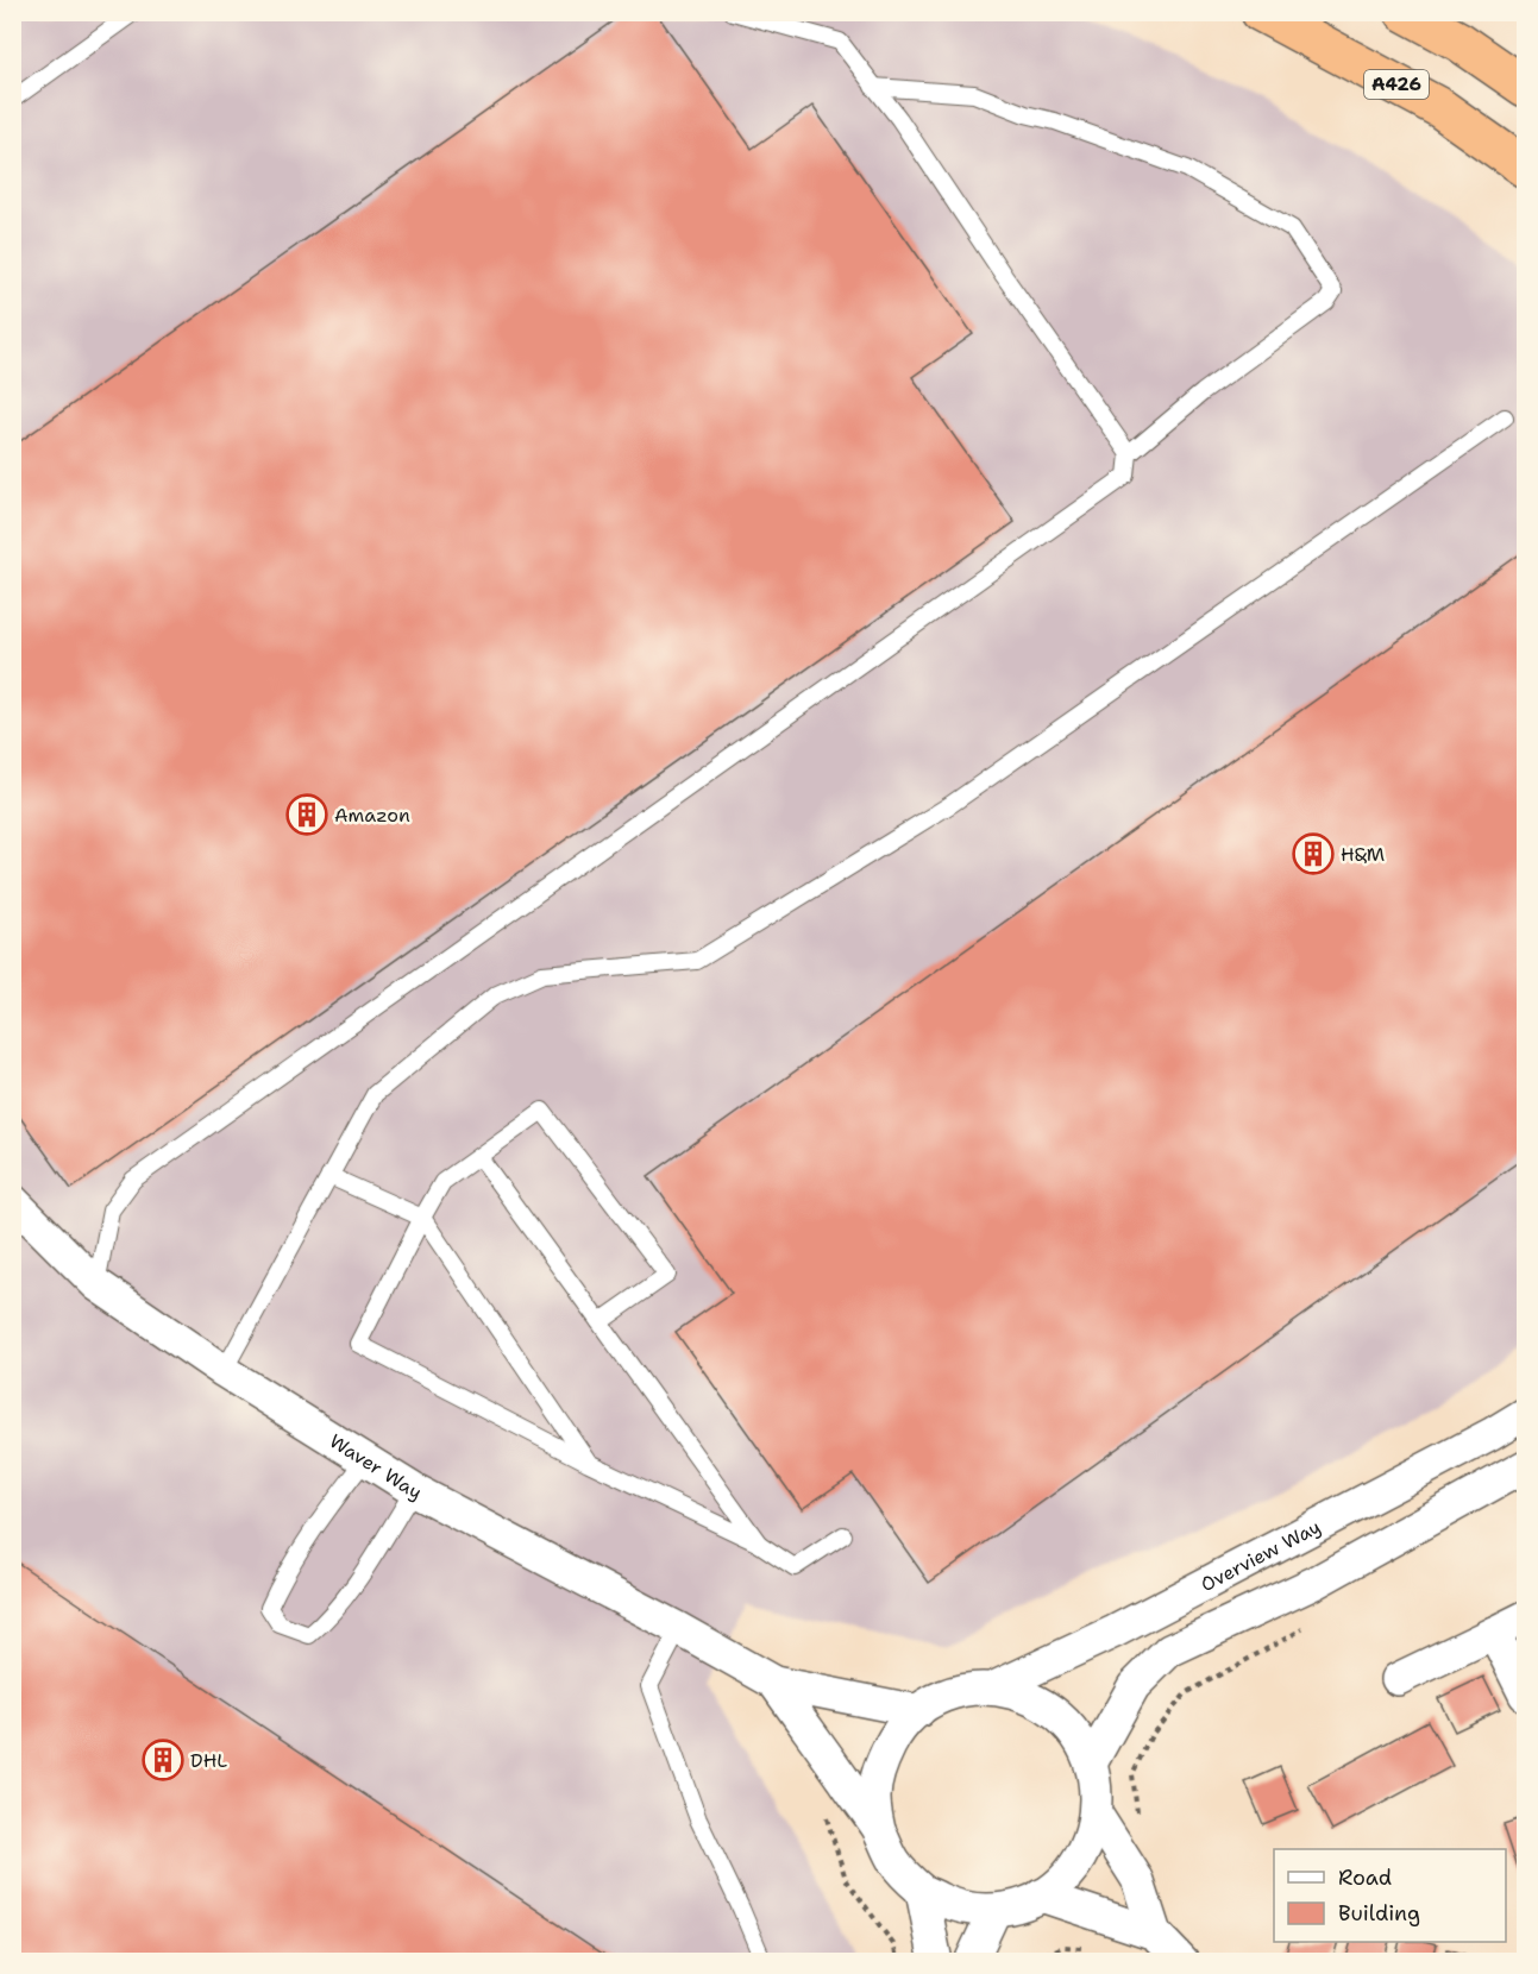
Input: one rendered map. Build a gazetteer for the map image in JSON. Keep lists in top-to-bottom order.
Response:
{
  "streets": {
    "highway": ["A426"],
    "street": ["Waver Way", "Overview Way"]
  },
  "crossings": [
    ["Waver Way", "Overview Way"]
  ],
  "places": {
    "building": ["Amazon", "H&M", "DHL"]
  },
  "legend": ["Road", "Building"]
}
